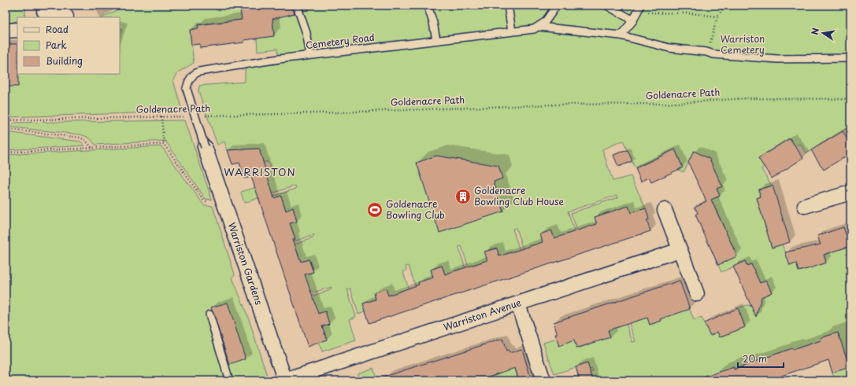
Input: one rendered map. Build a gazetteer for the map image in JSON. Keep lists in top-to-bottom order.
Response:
{
  "streets": {
    "street": ["Warriston Gardens", "Warriston Avenue"],
    "lane": ["Cemetery Road"],
    "path": ["Goldenacre Path"]
  },
  "crossings": [
    ["Cemetery Road", "Warriston Gardens"],
    ["Warriston Gardens", "Warriston Avenue"]
  ],
  "districts": ["WARRISTON"],
  "parks": ["Warriston Cemetery"],
  "places": {
    "building": ["Goldenacre Bowling Club House"],
    "sports": ["Goldenacre Bowling Club"]
  },
  "legend": ["Road", "Park", "Building"],
  "scale_bar": "20 m",
  "north": "left"
}
